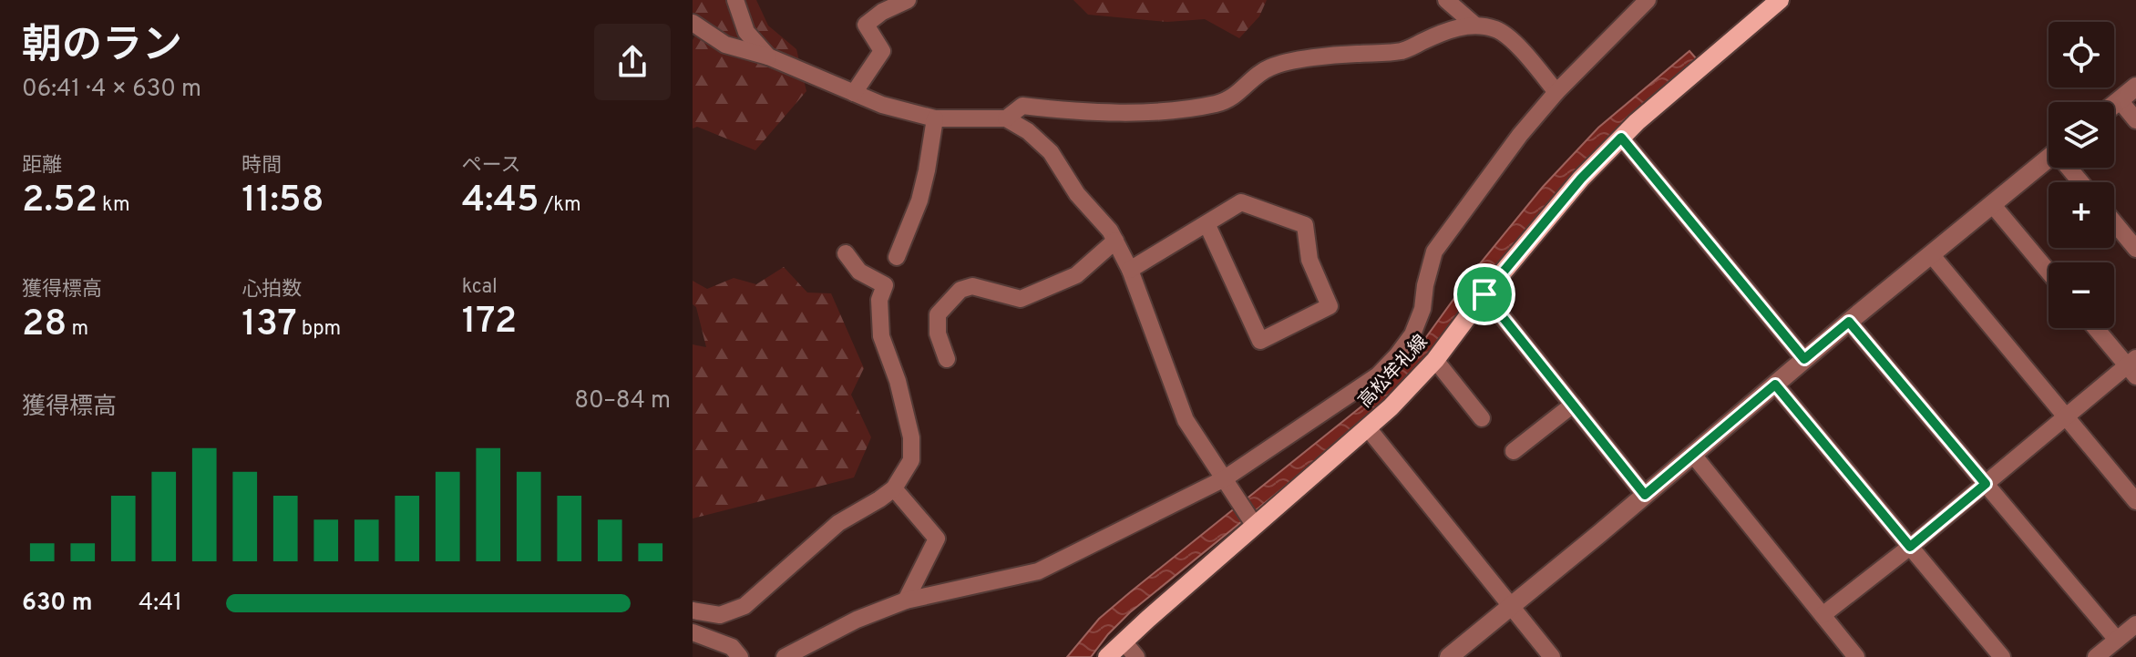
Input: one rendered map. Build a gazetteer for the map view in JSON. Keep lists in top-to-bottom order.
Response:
{
  "streets": {
    "main road": ["高松牟礼線"]
  },
  "page": {
    "heading": ["朝のラン", "06:41 · 4 × 630 m"],
    "map_buttons": ["+", "−"],
    "stats": [
      ["距離", "2.52 km"],
      ["時間", "11:58"],
      ["ペース", "4:45 /km"],
      ["獲得標高", "28 m"],
      ["心拍数", "137 bpm"],
      ["kcal", "172"]
    ],
    "chart": ["獲得標高", "80–84 m"],
    "list": [
      {
        "name": "630 m",
        "note": "4:41"
      }
    ]
  }
}
